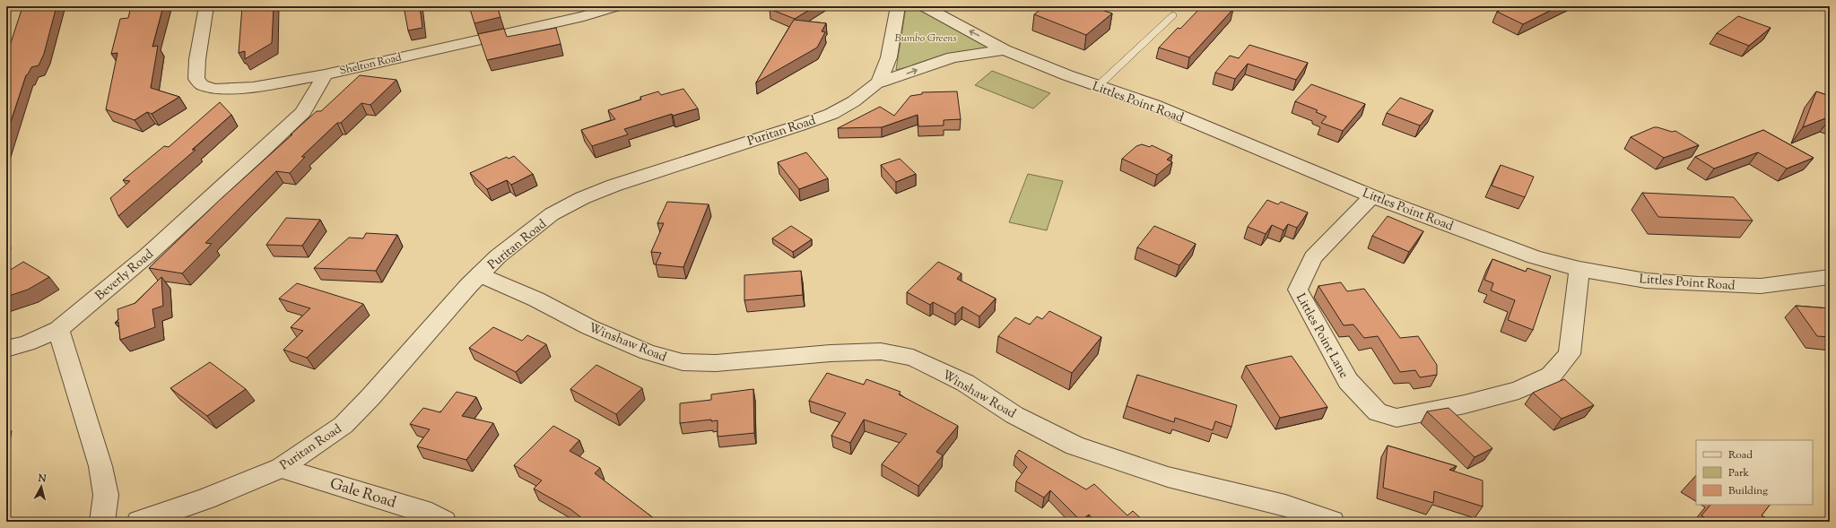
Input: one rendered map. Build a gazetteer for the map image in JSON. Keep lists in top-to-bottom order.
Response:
{
  "streets": {
    "street": [
      "Shelton Road",
      "Littles Point Road",
      "Puritan Road",
      "Beverly Road",
      "Littles Point Lane",
      "Winshaw Road",
      "Gale Road"
    ]
  },
  "crossings": [
    ["Shelton Road", "Beverly Road"],
    ["Littles Point Road", "Puritan Road"],
    ["Littles Point Road", "Littles Point Lane"],
    ["Puritan Road", "Winshaw Road"],
    ["Puritan Road", "Gale Road"]
  ],
  "parks": ["Bumbo Greens"],
  "legend": ["Road", "Park", "Building"],
  "north": "top"
}
